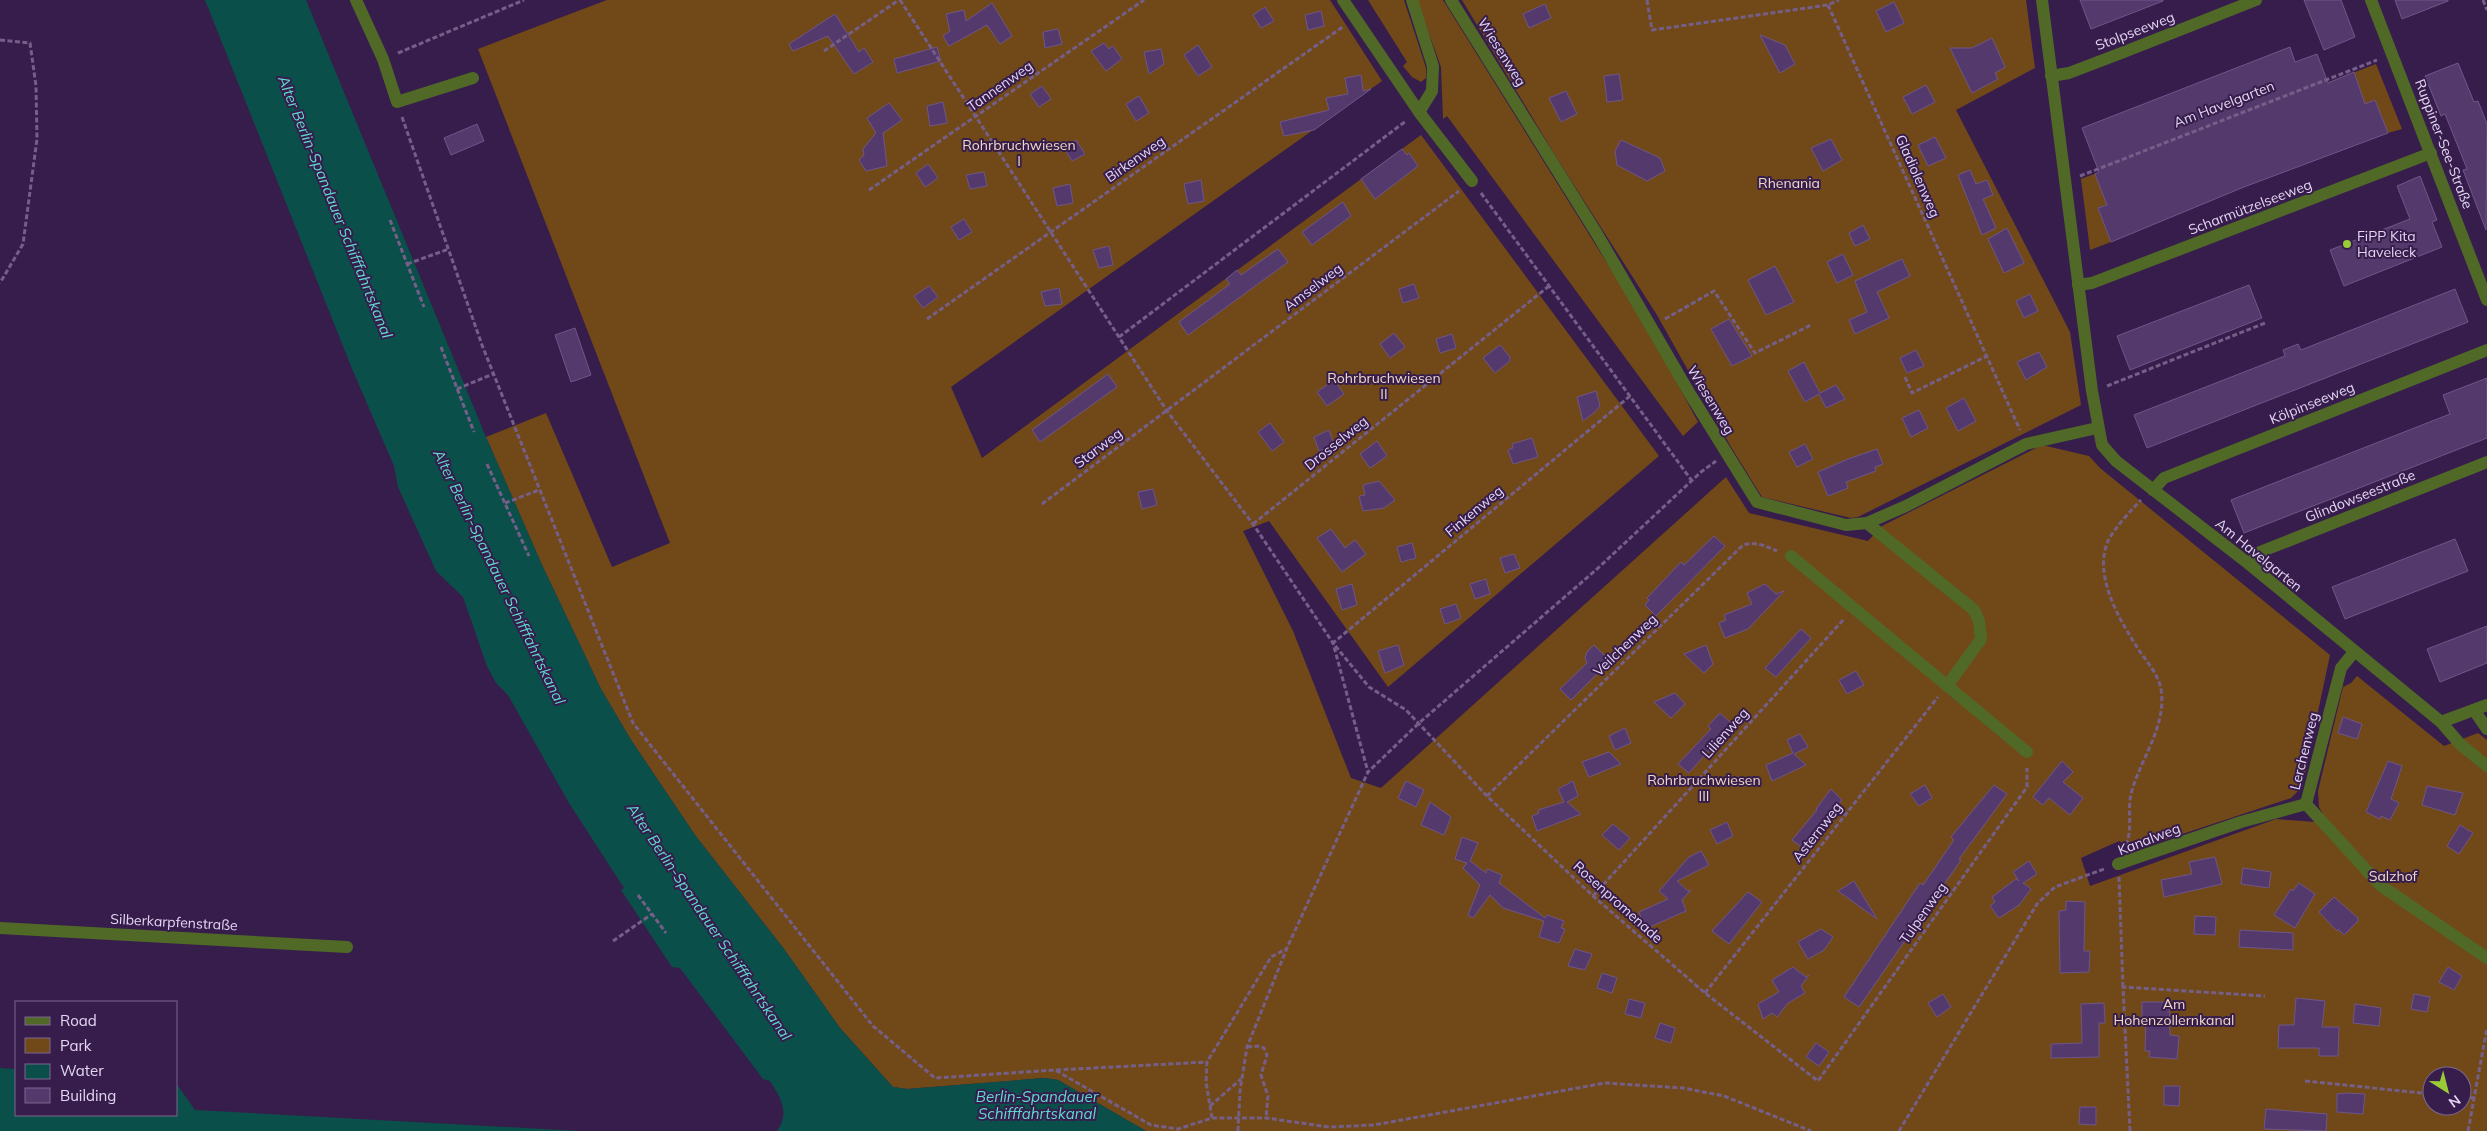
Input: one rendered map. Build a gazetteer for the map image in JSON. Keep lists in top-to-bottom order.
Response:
{
  "streets": {
    "street": [
      "Stolpseeweg",
      "Wiesenweg",
      "Am Havelgarten",
      "Ruppiner-See-Straße",
      "Scharmützelseeweg",
      "Kölpinseeweg",
      "Glindowseestraße",
      "Lerchenweg",
      "Kanalweg",
      "Silberkarpfenstraße"
    ],
    "path": [
      "Tannenweg",
      "Birkenweg",
      "Gladiolenweg",
      "Amselweg",
      "Drosselweg",
      "Starweg",
      "Finkenweg",
      "Veilchenweg",
      "Lilienweg",
      "Asternweg",
      "Rosenpromenade",
      "Tulpenweg"
    ]
  },
  "crossings": [
    ["Stolpseeweg", "Am Havelgarten"],
    ["Wiesenweg", "Am Havelgarten"],
    ["Wiesenweg", "Gladiolenweg"],
    ["Am Havelgarten", "Ruppiner-See-Straße"],
    ["Am Havelgarten", "Scharmützelseeweg"],
    ["Am Havelgarten", "Kölpinseeweg"],
    ["Am Havelgarten", "Glindowseestraße"],
    ["Am Havelgarten", "Lerchenweg"],
    ["Ruppiner-See-Straße", "Scharmützelseeweg"],
    ["Amselweg", "Starweg"],
    ["Finkenweg", "Rosenpromenade"],
    ["Veilchenweg", "Rosenpromenade"],
    ["Lilienweg", "Rosenpromenade"],
    ["Lerchenweg", "Kanalweg"],
    ["Asternweg", "Rosenpromenade"],
    ["Rosenpromenade", "Tulpenweg"]
  ],
  "water": ["Alter Berlin-Spandauer Schifffahrtskanal", "Berlin-Spandauer Schifffahrtskanal"],
  "parks": [
    "Rohrbruchwiesen I",
    "Rhenania",
    "Rohrbruchwiesen II",
    "Rohrbruchwiesen III",
    "Salzhof",
    "Am Hohenzollernkanal"
  ],
  "places": ["FiPP Kita Haveleck"],
  "legend": [
    "Road",
    "Park",
    "Water",
    "Building"
  ],
  "north": "bottom right"
}
